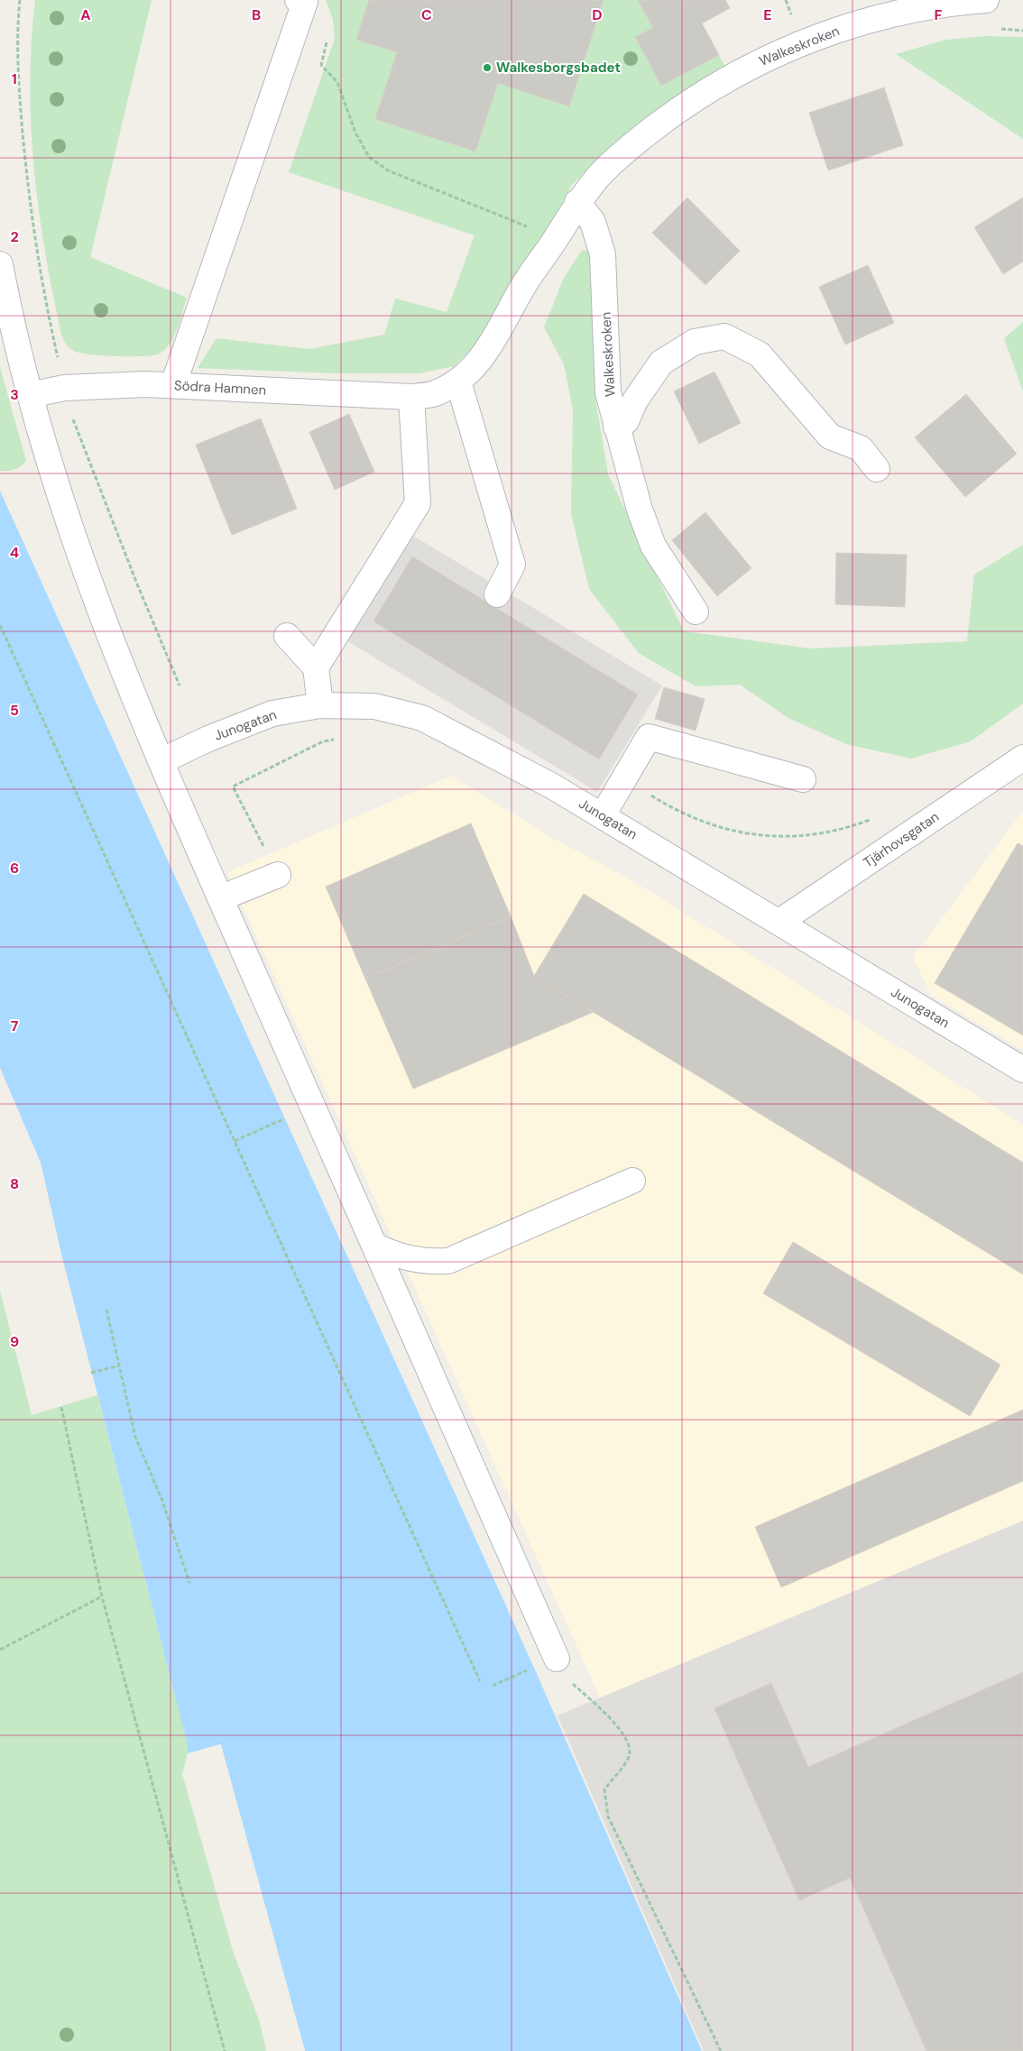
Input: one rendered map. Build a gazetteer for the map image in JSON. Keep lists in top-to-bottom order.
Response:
{
  "streets": {
    "street": [
      "Walkeskroken",
      "Södra Hamnen",
      "Junogatan",
      "Tjärhovsgatan"
    ]
  },
  "crossings": [
    ["Walkeskroken", "Södra Hamnen"],
    ["Junogatan", "Tjärhovsgatan"]
  ],
  "places": ["Walkesborgsbadet"],
  "grid": {
    "columns": [
      "A",
      "B",
      "C",
      "D",
      "E",
      "F"
    ],
    "rows": [
      "1",
      "2",
      "3",
      "4",
      "5",
      "6",
      "7",
      "8",
      "9"
    ]
  }
}
